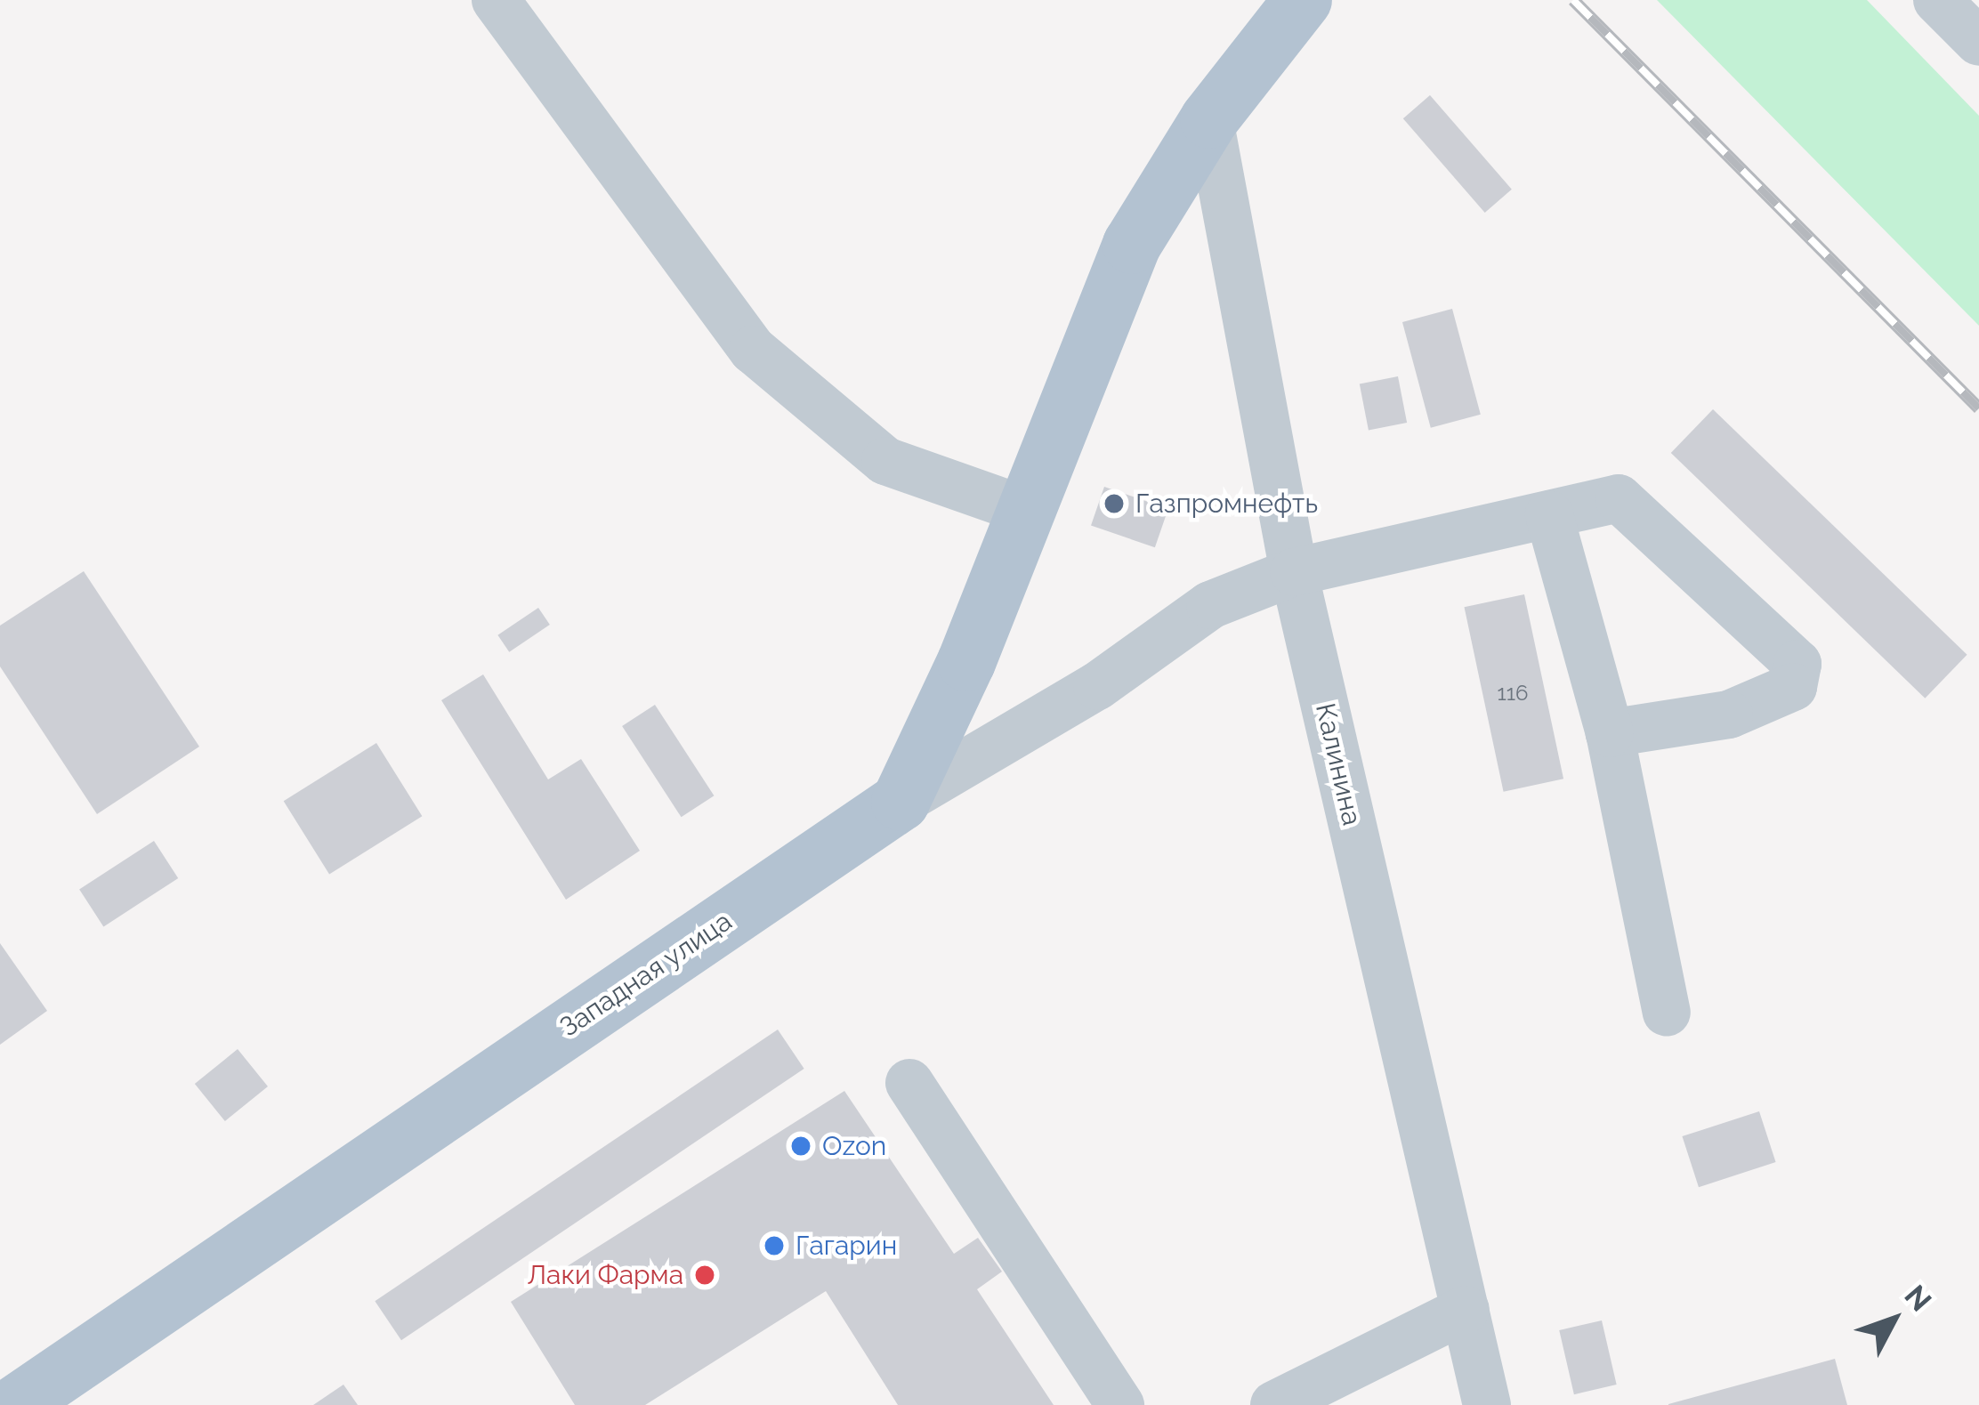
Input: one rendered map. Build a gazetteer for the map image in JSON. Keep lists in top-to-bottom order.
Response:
{
  "streets": {
    "main road": ["Западная улица"],
    "street": ["Калинина"]
  },
  "crossings": [
    ["Калинина", "Западная улица"]
  ],
  "places": [
    "Газпромнефть",
    "Ozon",
    "Гагарин",
    "Лаки Фарма"
  ],
  "house_numbers": ["116"],
  "north": "top right"
}
